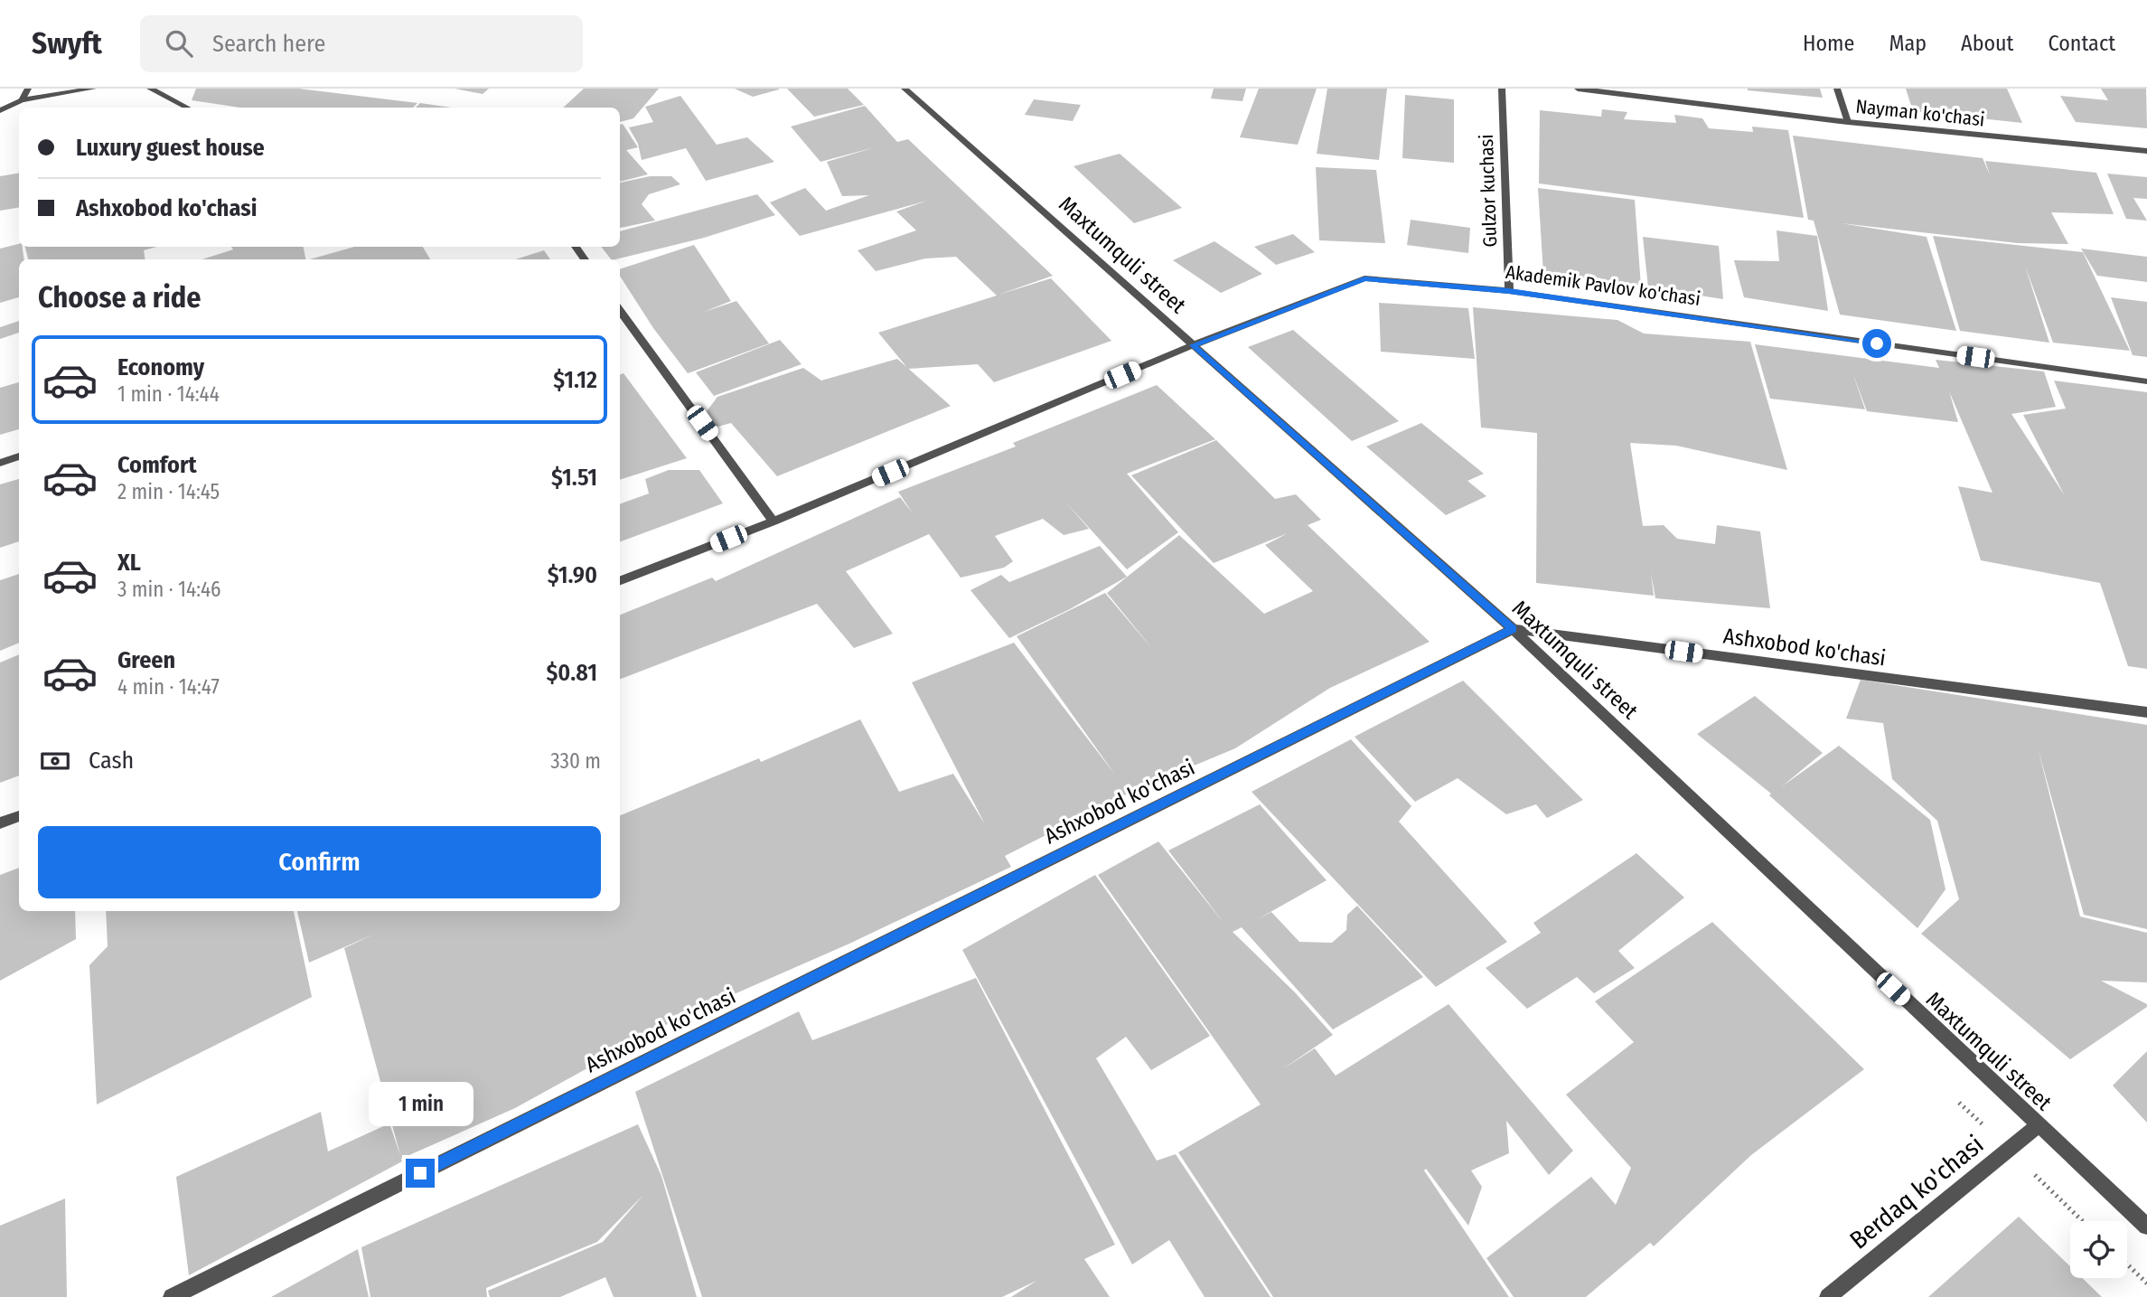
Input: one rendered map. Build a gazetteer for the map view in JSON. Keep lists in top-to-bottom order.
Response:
{
  "streets": {
    "street": [
      "Nayman ko'chasi",
      "Gulzor kuchasi",
      "Maxtumquli street",
      "Akademik Pavlov ko'chasi",
      "Ashxobod ko'chasi",
      "Berdaq ko'chasi"
    ]
  },
  "crossings": [
    ["Gulzor kuchasi", "Akademik Pavlov ko'chasi"],
    ["Maxtumquli street", "Akademik Pavlov ko'chasi"],
    ["Maxtumquli street", "Ashxobod ko'chasi"],
    ["Maxtumquli street", "Berdaq ko'chasi"]
  ],
  "page": {
    "header": "Swyft",
    "search": "Search here",
    "nav": [
      "Home",
      "Map",
      "About",
      "Contact"
    ],
    "banner": ["Luxury guest house", "Ashxobod ko'chasi"],
    "heading": "Choose a ride",
    "list": [
      {
        "name": "Economy",
        "note": "1 min · 14:44",
        "value": "$1.12"
      },
      {
        "name": "Comfort",
        "note": "2 min · 14:45",
        "value": "$1.51"
      },
      {
        "name": "XL",
        "note": "3 min · 14:46",
        "value": "$1.90"
      },
      {
        "name": "Green",
        "note": "4 min · 14:47",
        "value": "$0.81"
      }
    ],
    "pay": ["Cash", "330 m"],
    "buttons": "Confirm",
    "bubble": "1 min"
  }
}
